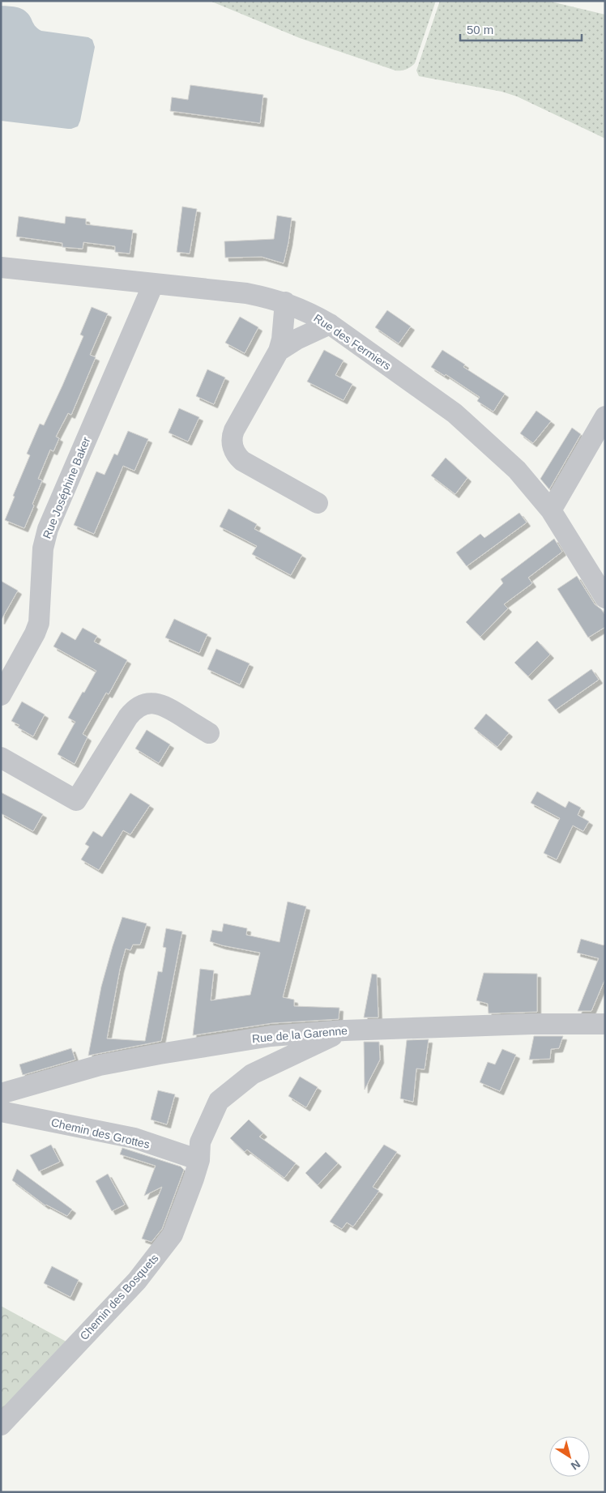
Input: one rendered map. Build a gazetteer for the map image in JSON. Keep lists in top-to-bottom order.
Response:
{
  "streets": {
    "street": [
      "Rue des Fermiers",
      "Rue Joséphine Baker",
      "Rue de la Garenne",
      "Chemin des Grottes",
      "Chemin des Bosquets"
    ]
  },
  "crossings": [
    ["Rue des Fermiers", "Rue Joséphine Baker"],
    ["Rue de la Garenne", "Chemin des Bosquets"],
    ["Chemin des Grottes", "Chemin des Bosquets"]
  ],
  "scale_bar": "50 m",
  "north": "bottom right"
}
